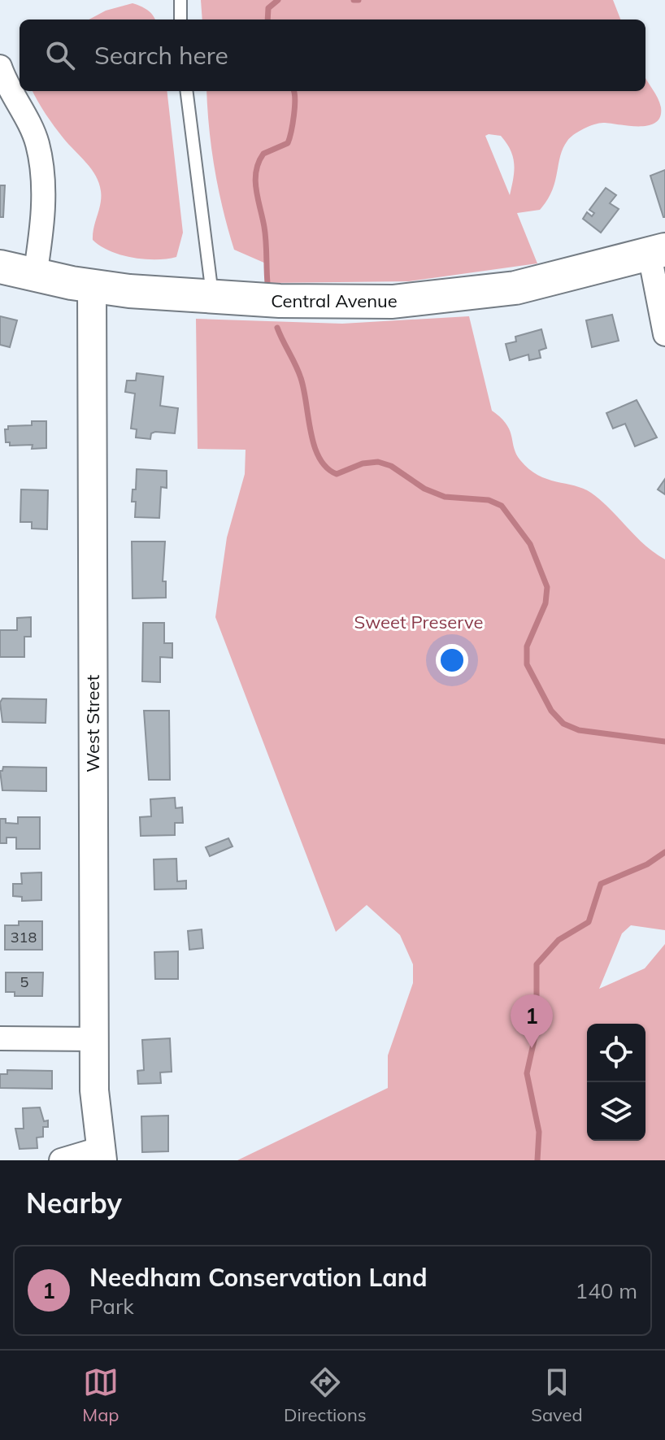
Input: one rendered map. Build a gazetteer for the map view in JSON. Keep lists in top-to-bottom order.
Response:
{
  "streets": {
    "main road": ["Central Avenue"],
    "street": ["West Street"]
  },
  "crossings": [
    ["Central Avenue", "West Street"]
  ],
  "parks": ["Sweet Preserve"],
  "house_numbers": ["318", "5"],
  "page": {
    "search": "Search here",
    "pins": "1",
    "heading": "Nearby",
    "list": [
      {
        "mark": "1",
        "name": "Needham Conservation Land",
        "note": "Park",
        "value": "140 m"
      }
    ],
    "nav": ["Map", "Directions", "Saved"]
  }
}
